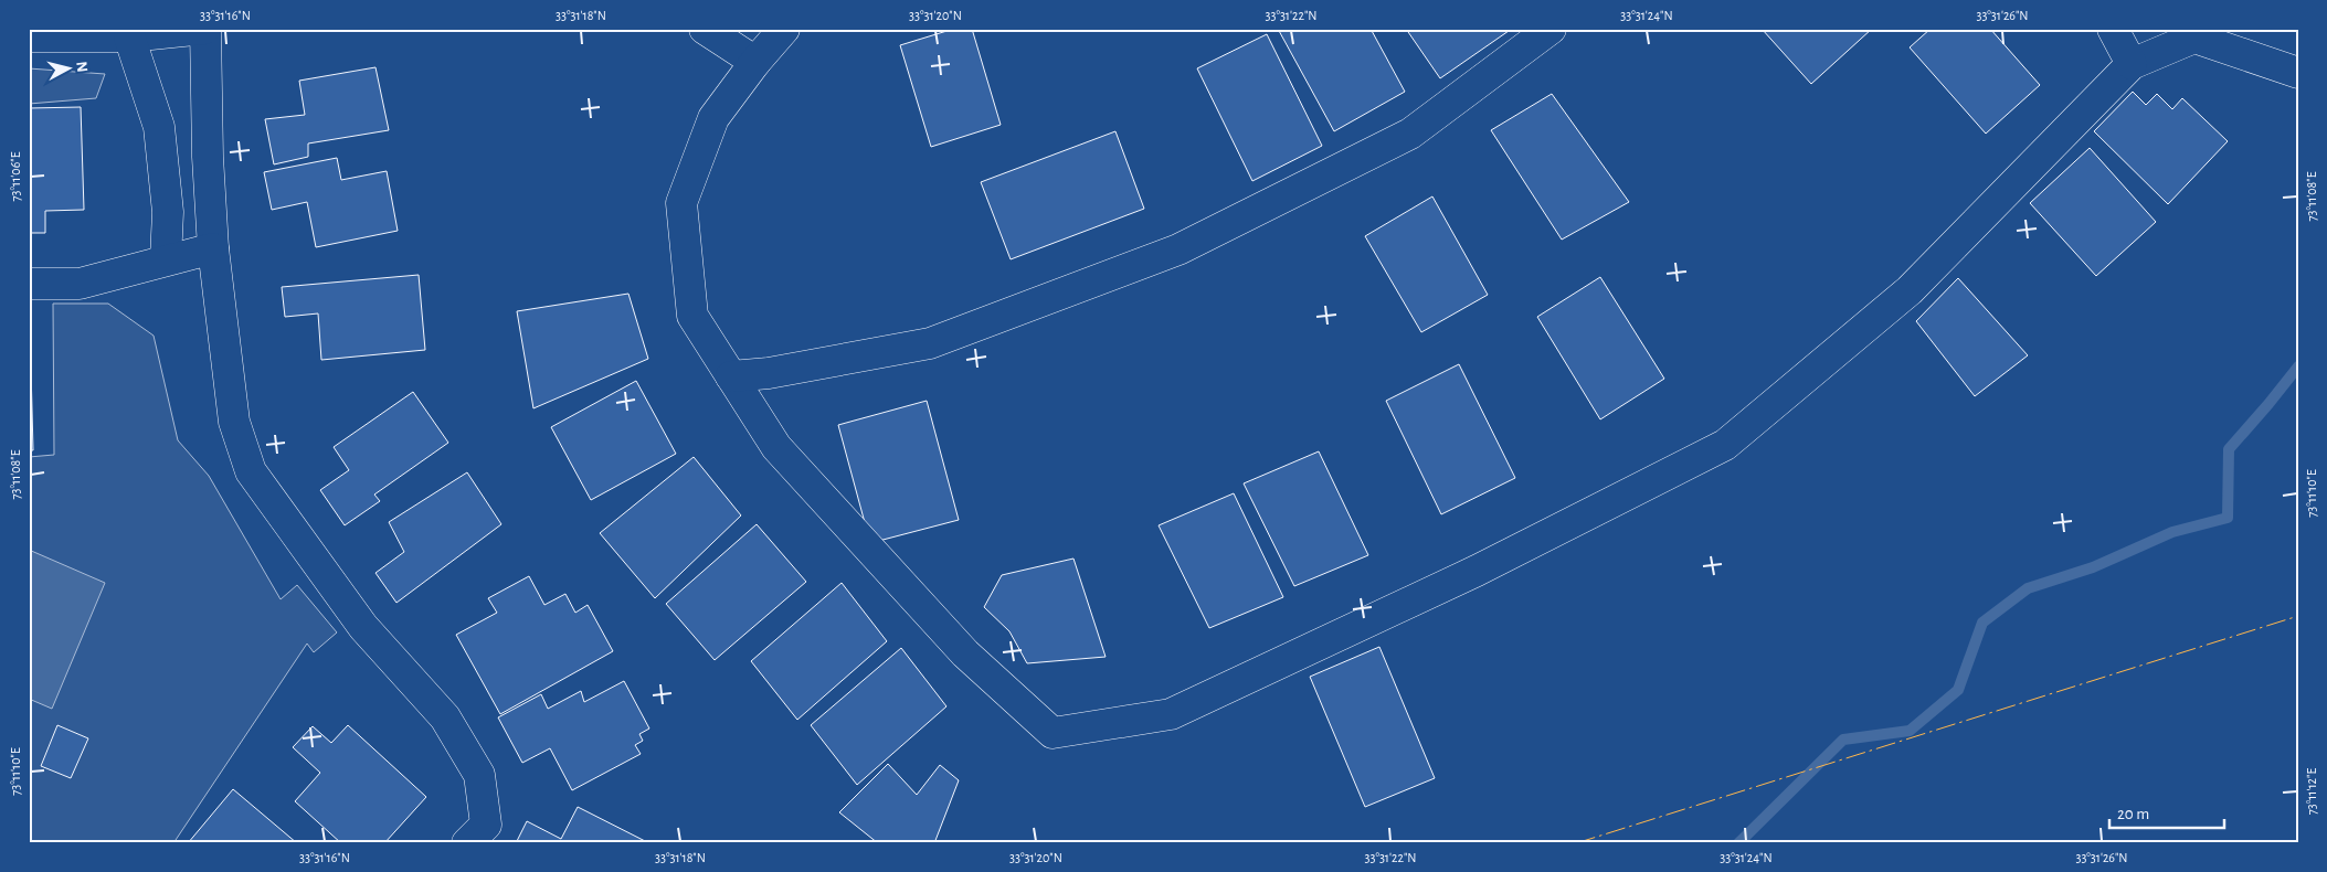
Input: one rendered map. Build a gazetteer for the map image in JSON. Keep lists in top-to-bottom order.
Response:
{
  "scale_bar": "20 m",
  "north": "right",
  "coordinates": [
    "33°31'16\"N",
    "33°31'18\"N",
    "33°31'20\"N",
    "33°31'22\"N",
    "33°31'24\"N",
    "33°31'26\"N",
    "73°11'06\"E",
    "73°11'08\"E",
    "73°11'10\"E",
    "73°11'12\"E"
  ]
}
